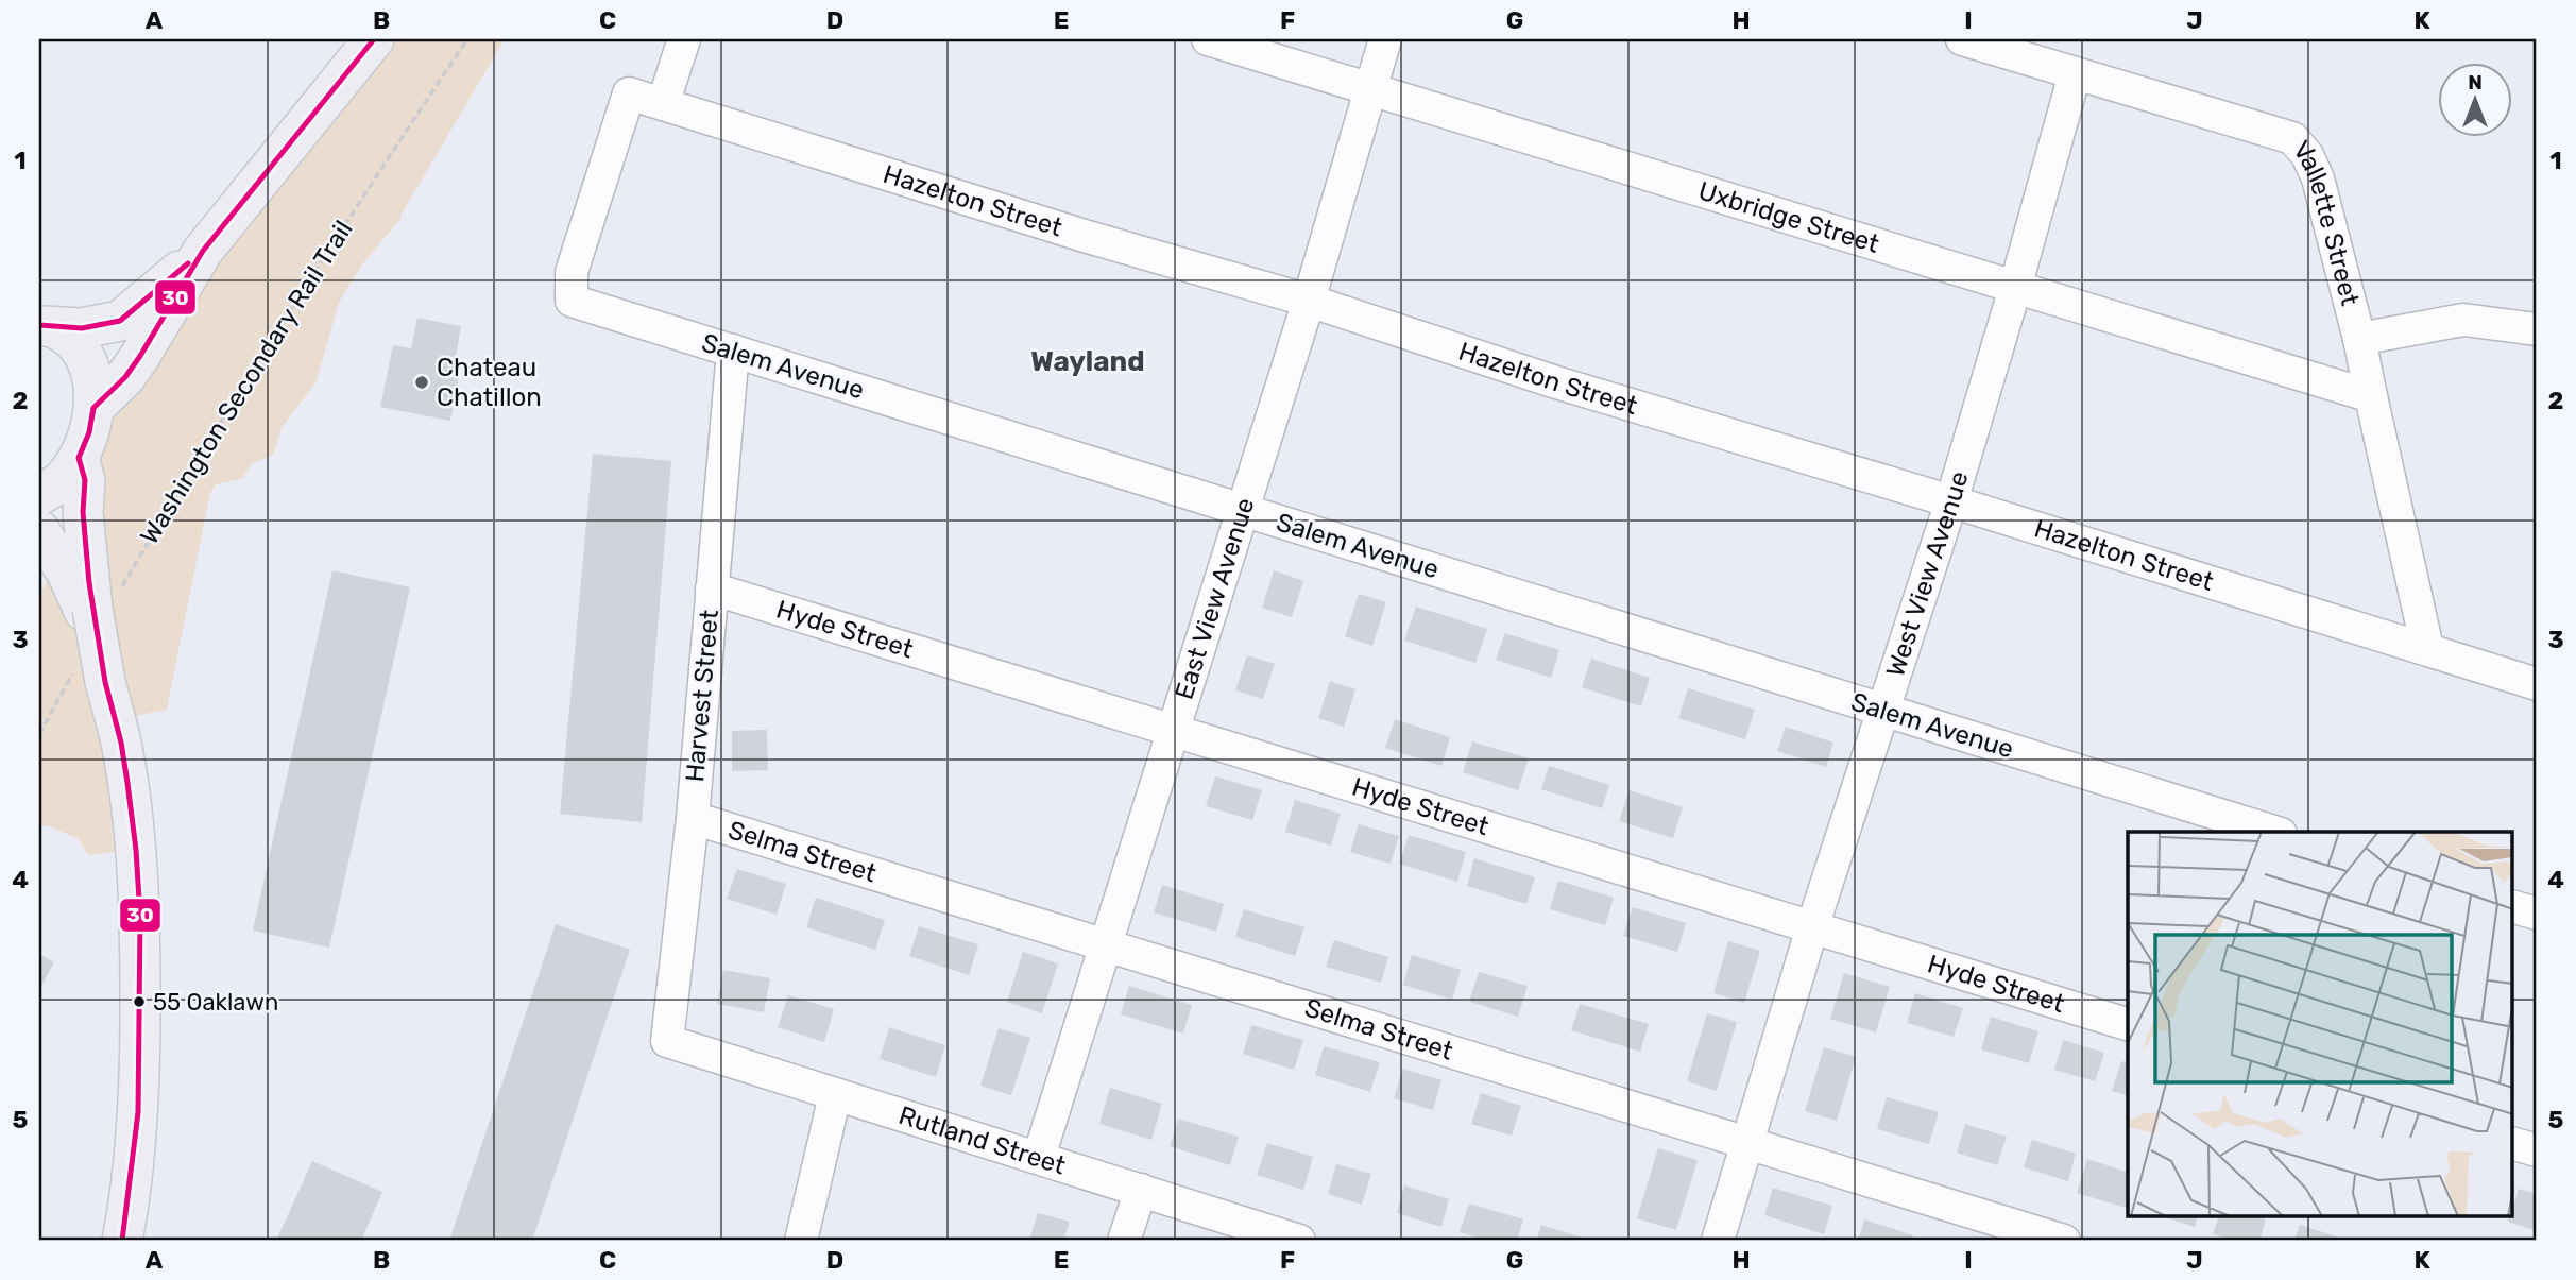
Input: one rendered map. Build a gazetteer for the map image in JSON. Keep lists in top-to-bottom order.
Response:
{
  "streets": {
    "street": [
      "Hazelton Street",
      "Uxbridge Street",
      "Vallette Street",
      "Salem Avenue",
      "West View Avenue",
      "East View Avenue",
      "Hyde Street",
      "Harvest Street",
      "Selma Street",
      "Rutland Street"
    ],
    "path": ["Washington Secondary Rail Trail"]
  },
  "crossings": [
    ["Hazelton Street", "Vallette Street"],
    ["Hazelton Street", "Salem Avenue"],
    ["Hazelton Street", "West View Avenue"],
    ["Hazelton Street", "East View Avenue"],
    ["Uxbridge Street", "Vallette Street"],
    ["Uxbridge Street", "West View Avenue"],
    ["Uxbridge Street", "East View Avenue"],
    ["Vallette Street", "West View Avenue"],
    ["Salem Avenue", "West View Avenue"],
    ["Salem Avenue", "East View Avenue"],
    ["Salem Avenue", "Harvest Street"],
    ["West View Avenue", "Hyde Street"],
    ["West View Avenue", "Selma Street"],
    ["East View Avenue", "Hyde Street"],
    ["East View Avenue", "Selma Street"],
    ["East View Avenue", "Rutland Street"],
    ["Hyde Street", "Harvest Street"],
    ["Harvest Street", "Selma Street"],
    ["Harvest Street", "Rutland Street"]
  ],
  "districts": ["Wayland"],
  "places": ["Chateau Chatillon", "55 Oaklawn"],
  "lines": ["transit line 30"],
  "north": "top",
  "grid": {
    "columns": [
      "A",
      "B",
      "C",
      "D",
      "E",
      "F",
      "G",
      "H",
      "I",
      "J",
      "K"
    ],
    "rows": [
      "1",
      "2",
      "3",
      "4",
      "5"
    ]
  }
}
